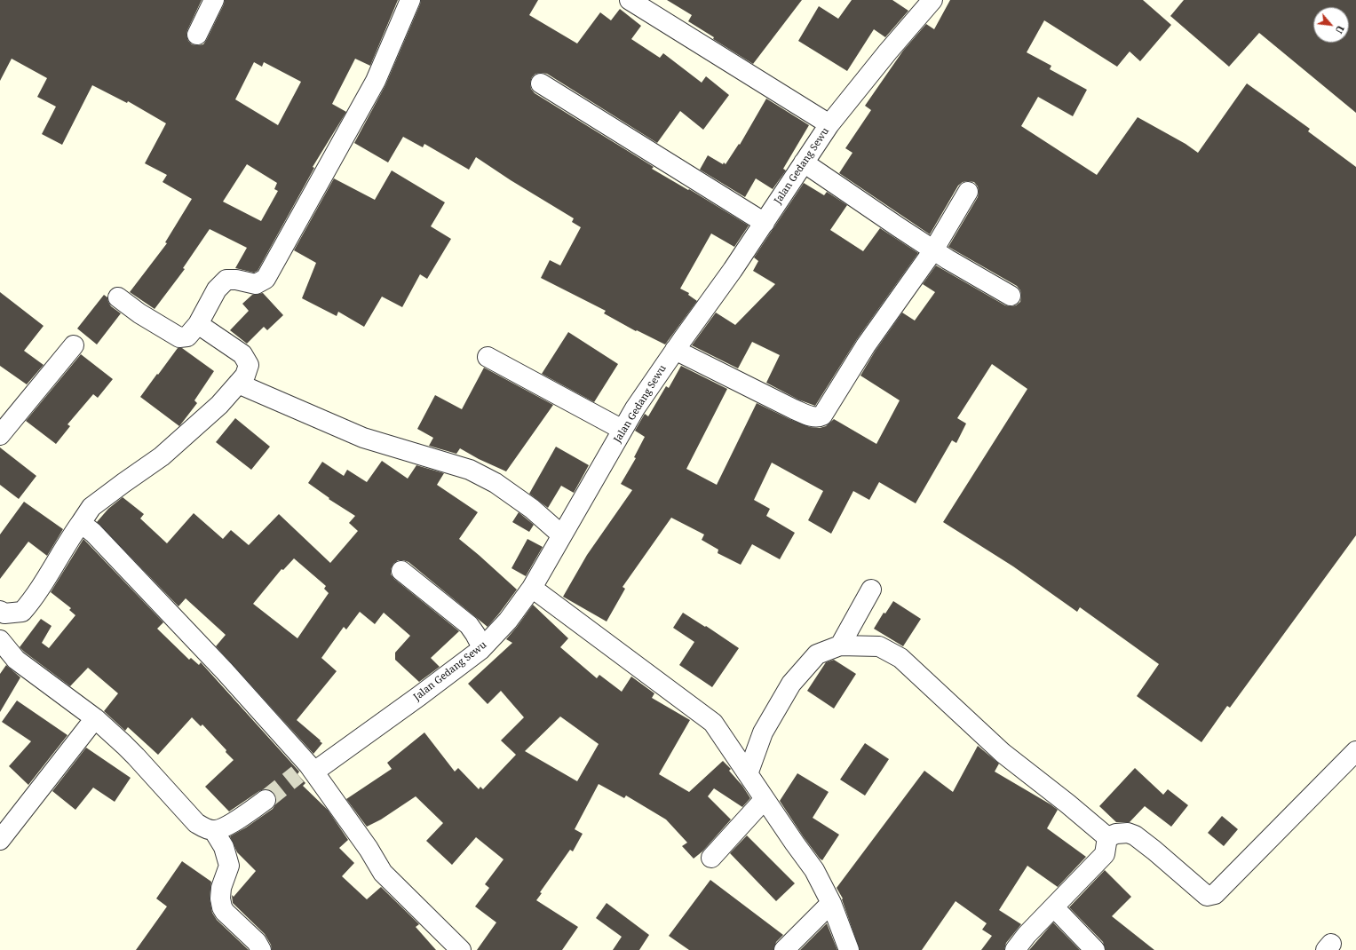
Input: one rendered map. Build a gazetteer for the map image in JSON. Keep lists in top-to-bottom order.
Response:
{
  "streets": {
    "street": ["Jalan Gedang Sewu"]
  },
  "north": "bottom right"
}
